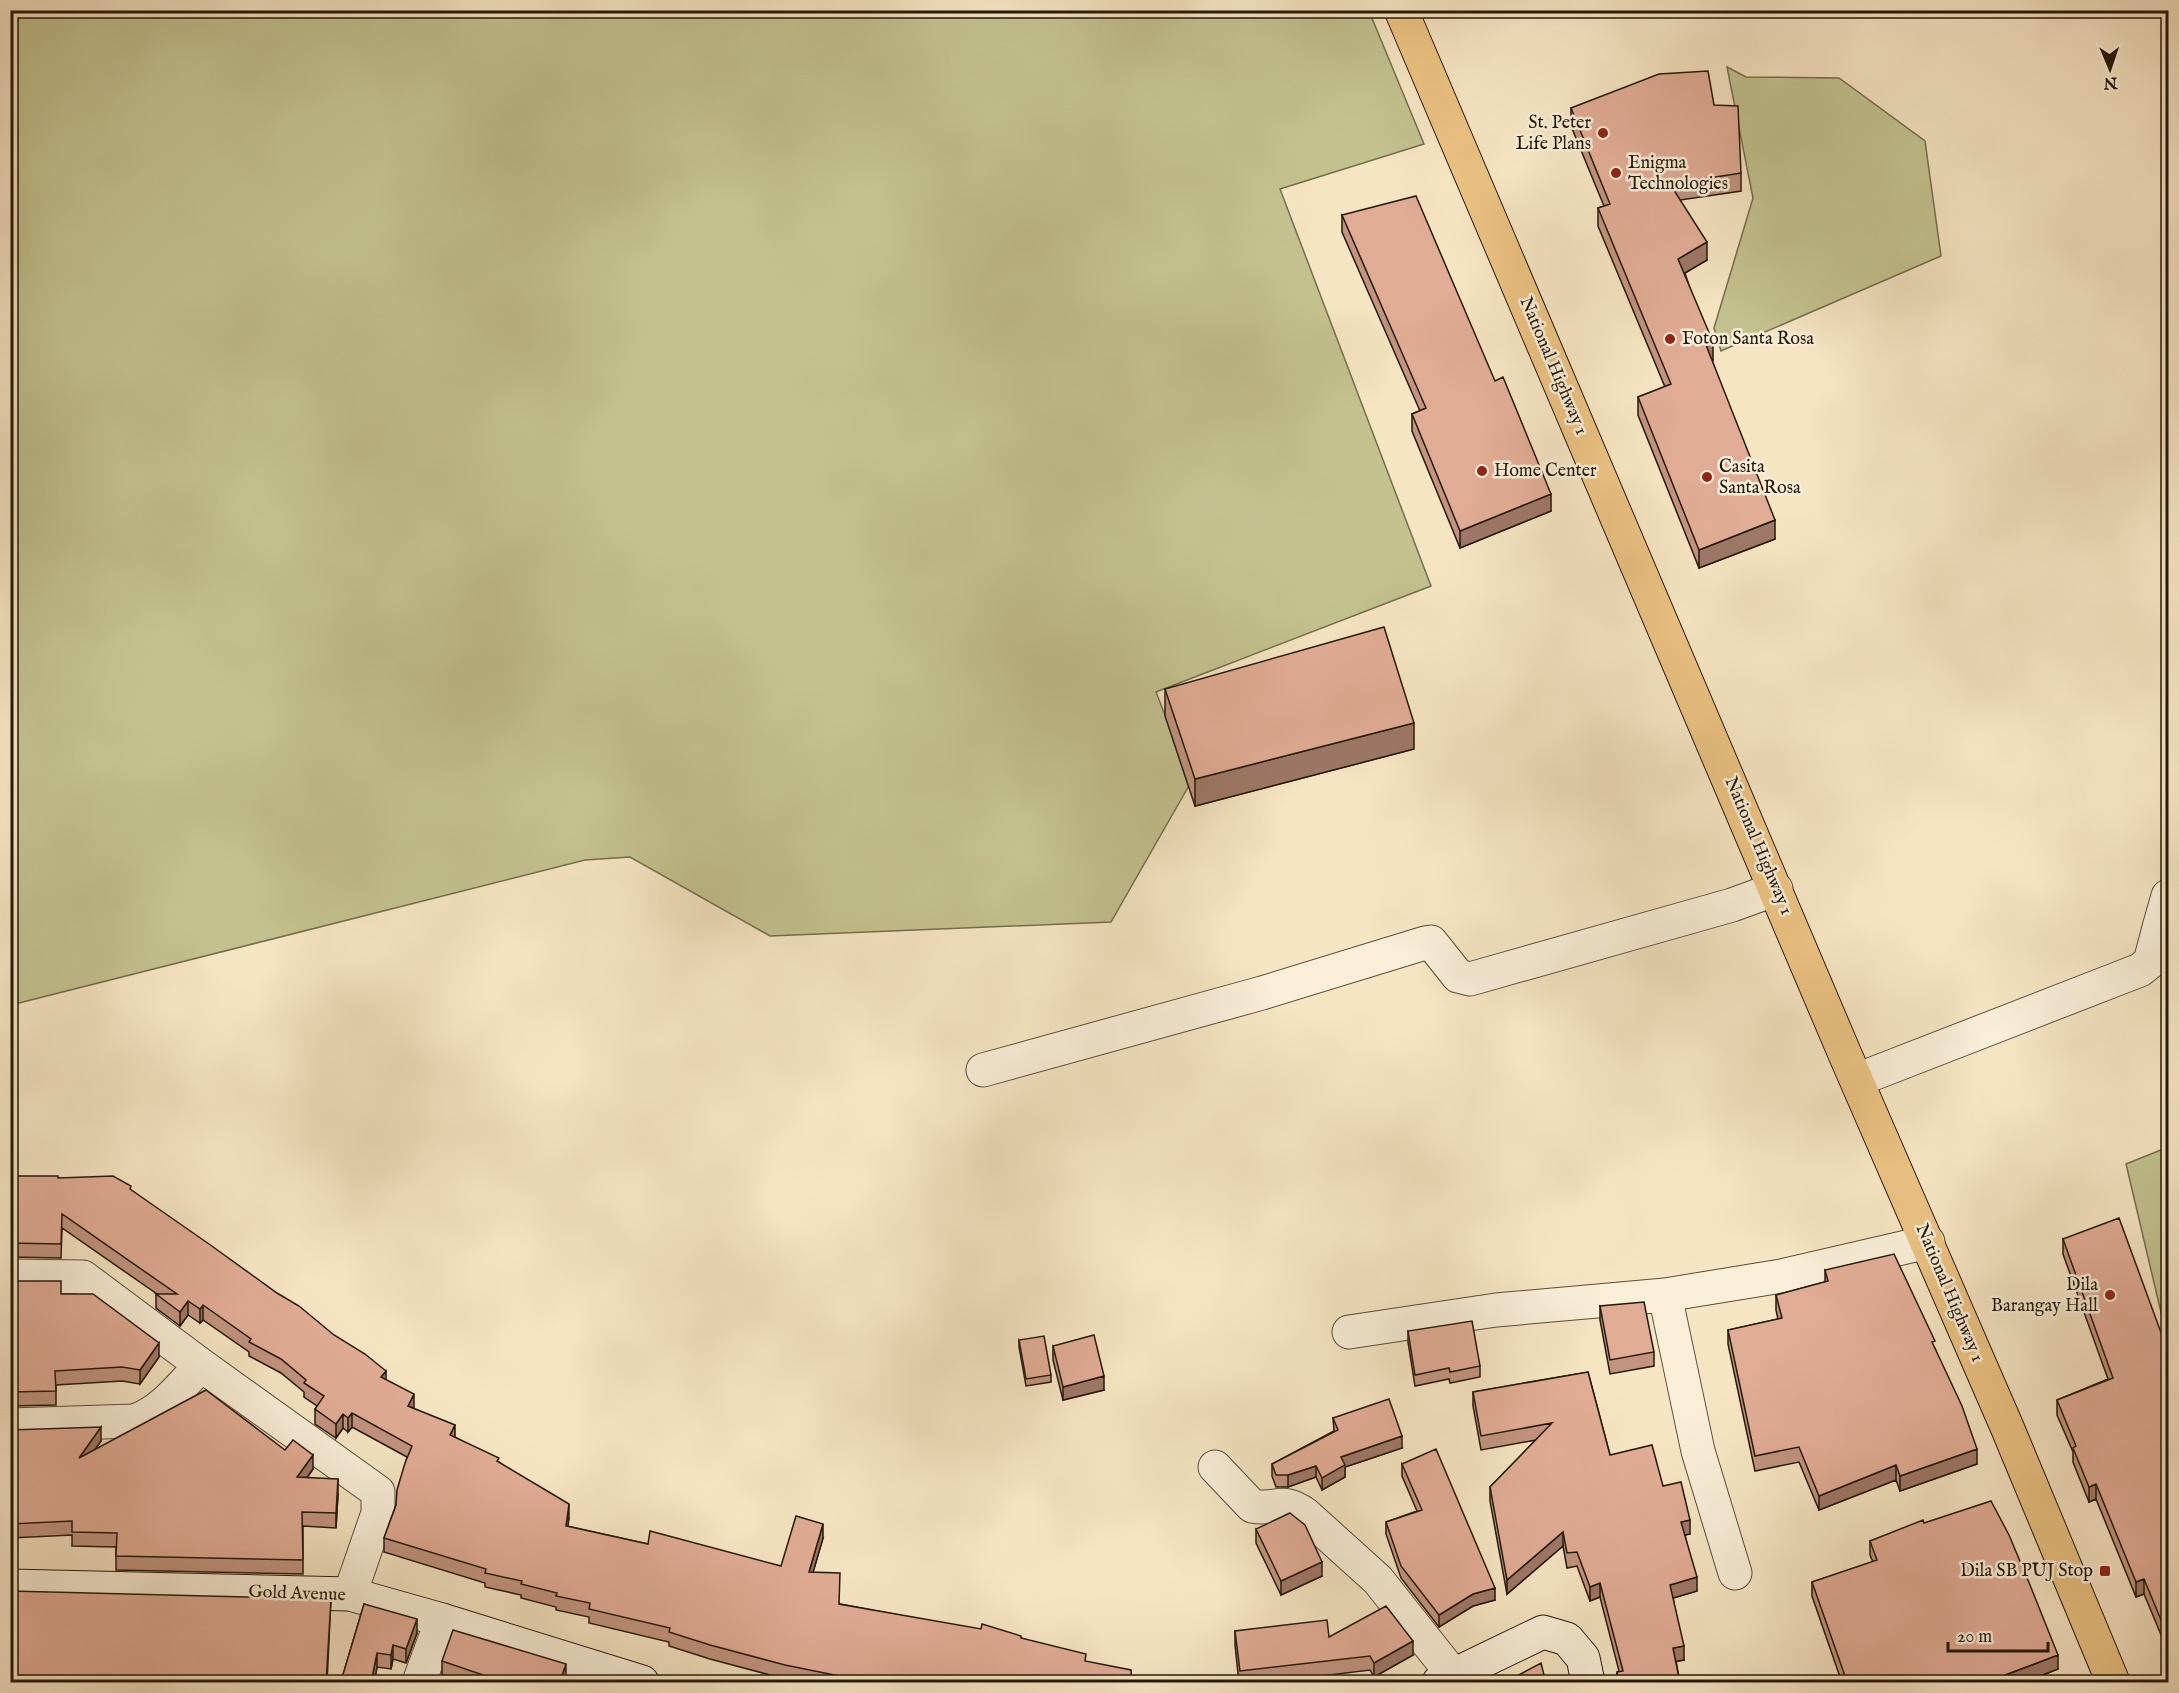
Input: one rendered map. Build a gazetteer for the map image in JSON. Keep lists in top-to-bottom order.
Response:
{
  "streets": {
    "highway": ["National Highway 1"],
    "street": ["Gold Avenue"]
  },
  "places": {
    "other": [
      "St. Peter Life Plans",
      "Enigma Technologies",
      "Foton Santa Rosa",
      "Home Center",
      "Casita Santa Rosa",
      "Dila Barangay Hall"
    ],
    "transit": ["Dila SB PUJ Stop"]
  },
  "scale_bar": "20 m",
  "north": "bottom"
}
